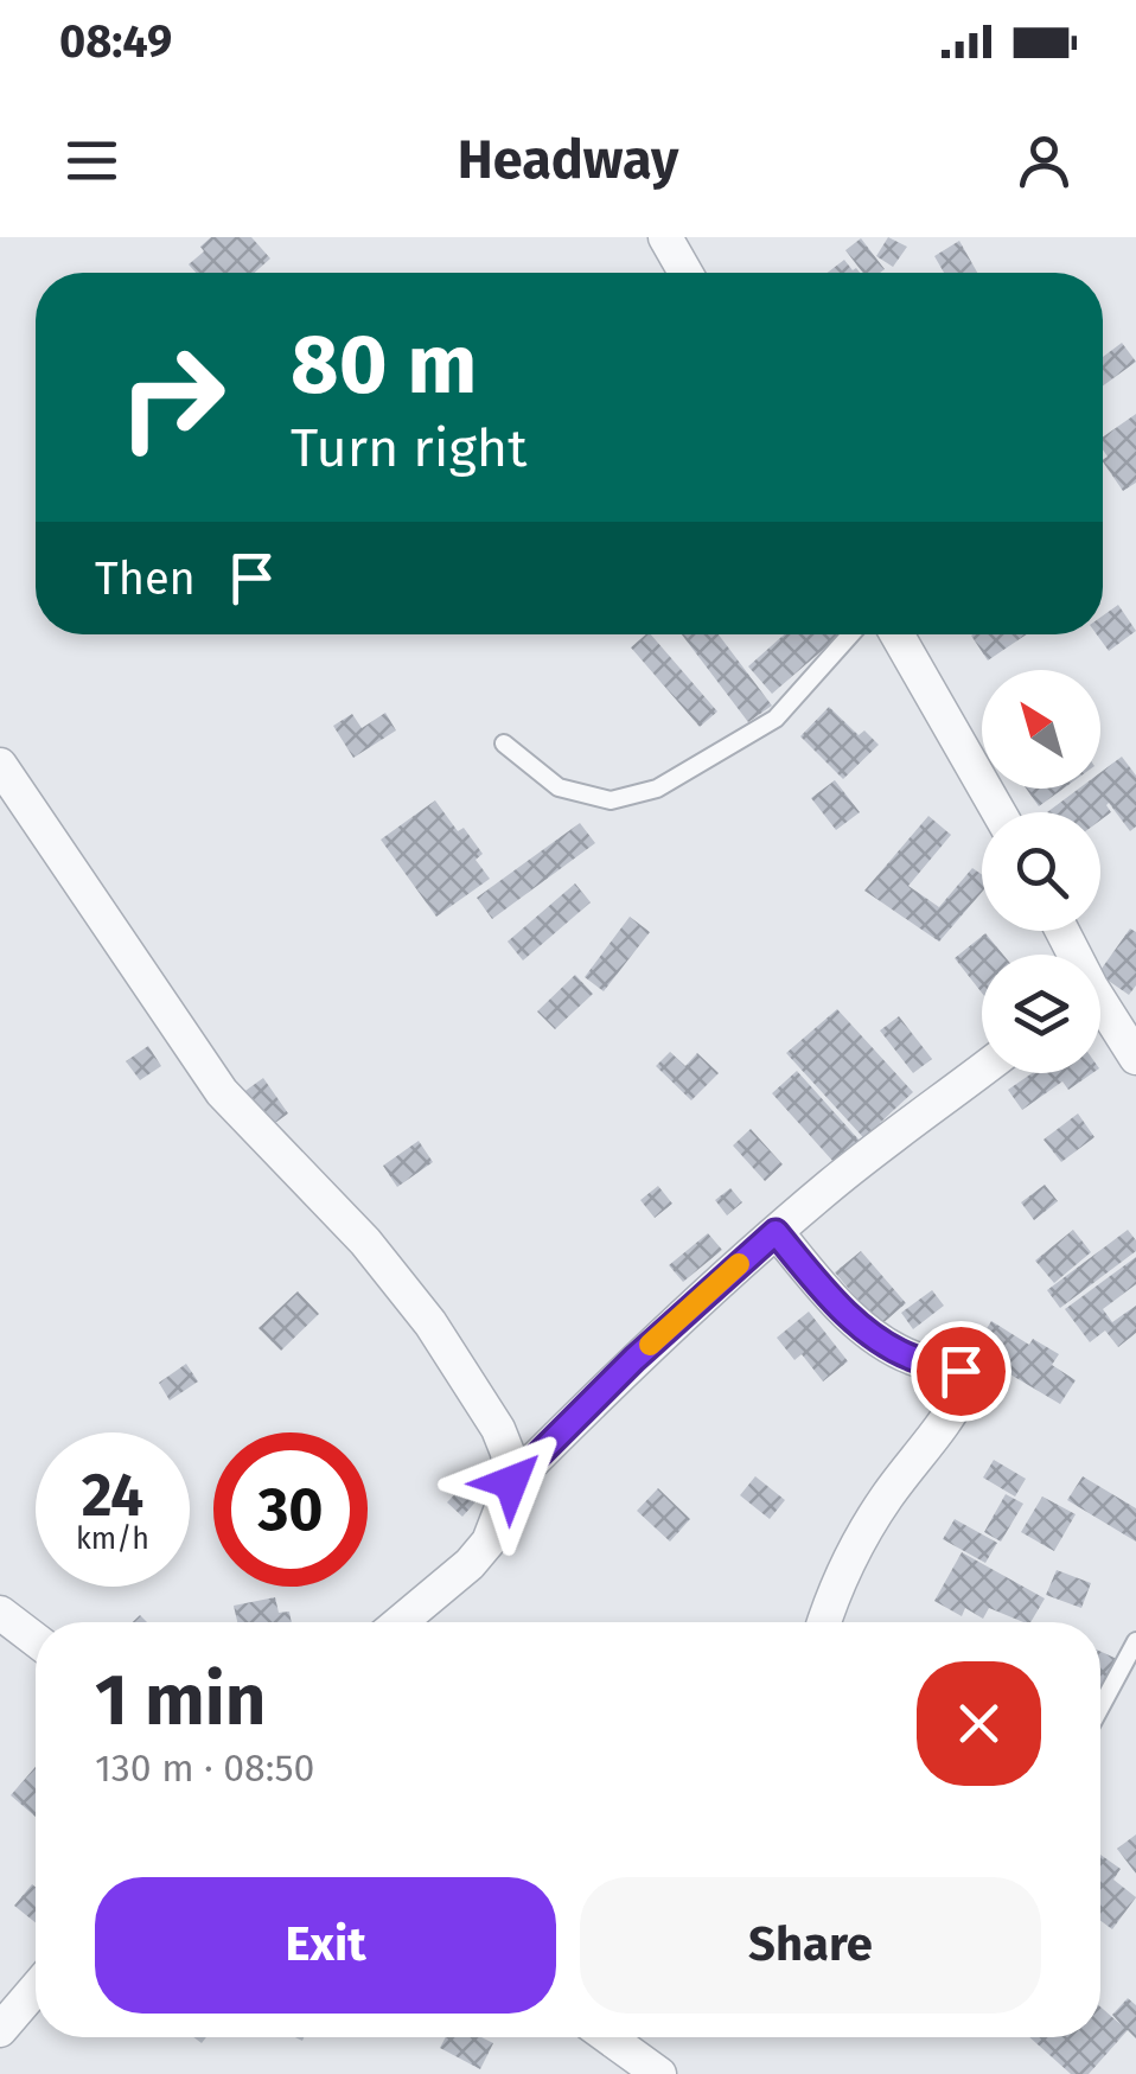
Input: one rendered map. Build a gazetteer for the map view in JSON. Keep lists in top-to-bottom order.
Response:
{
  "north": "top left",
  "page": {
    "status": "08:49",
    "header": "Headway",
    "turn": ["80 m", "Turn right"],
    "then": "Then",
    "speed": "24 km/h",
    "limit": "30",
    "heading": ["1 min", "130 m · 08:50"],
    "buttons": ["Exit", "Share"]
  }
}
